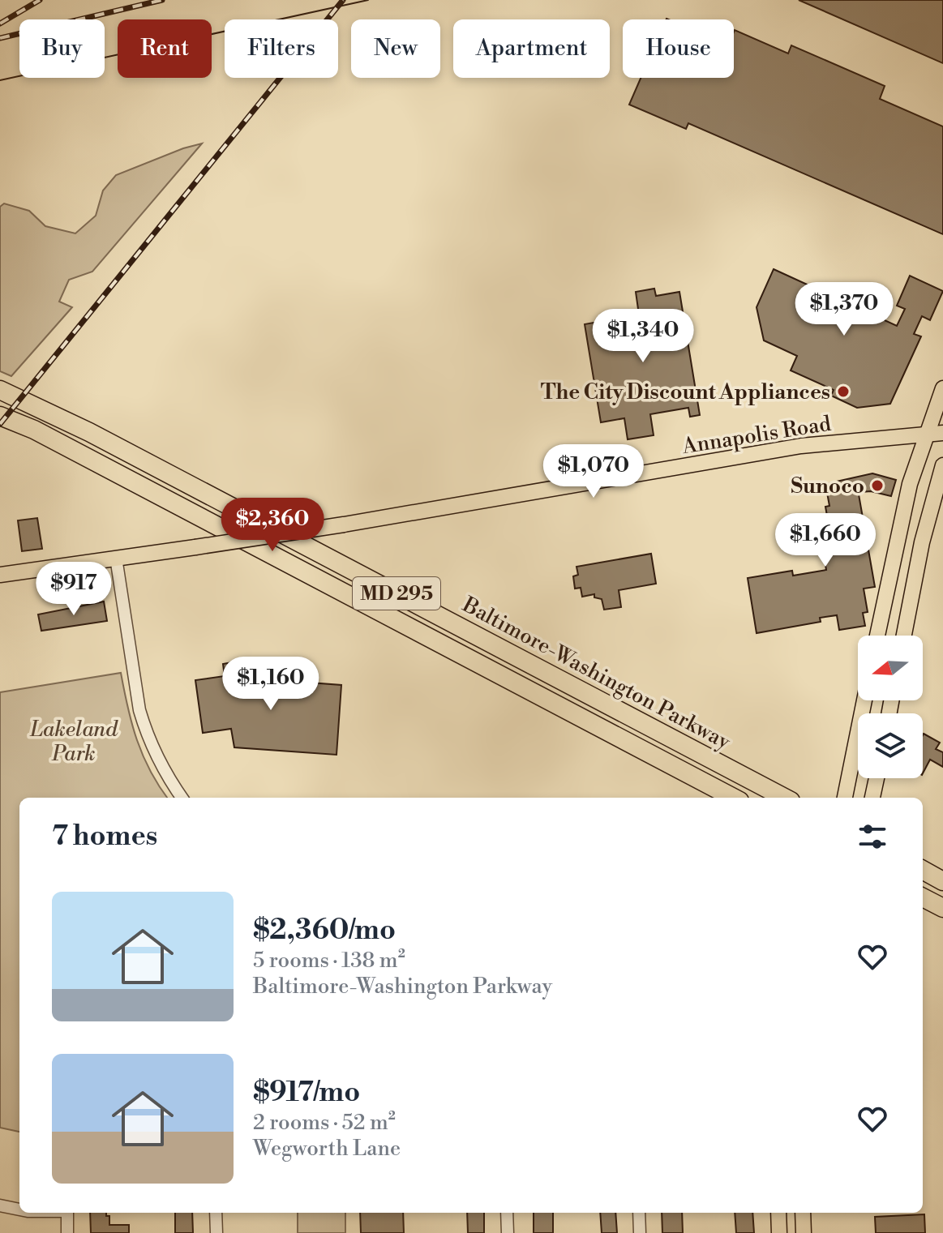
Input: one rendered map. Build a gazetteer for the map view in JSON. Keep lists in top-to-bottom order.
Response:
{
  "streets": {
    "highway": ["MD 295", "Baltimore-Washington Parkway"],
    "main road": ["Annapolis Road"]
  },
  "parks": ["Lakeland Park"],
  "places": ["The City Discount Appliances", "Sunoco"],
  "north": "left",
  "page": {
    "chip": [
      "Buy",
      "Rent",
      "Filters",
      "New",
      "Apartment",
      "House"
    ],
    "price": [
      "$1,370",
      "$1,340",
      "$1,070",
      "$2,360",
      "$1,660",
      "$917",
      "$1,160"
    ],
    "heading": "7 homes",
    "list": [
      {
        "name": "$2,360/mo",
        "note": "5 rooms · 138 m² · Baltimore-Washington Parkway"
      },
      {
        "name": "$917/mo",
        "note": "2 rooms · 52 m² · Wegworth Lane"
      }
    ]
  }
}
